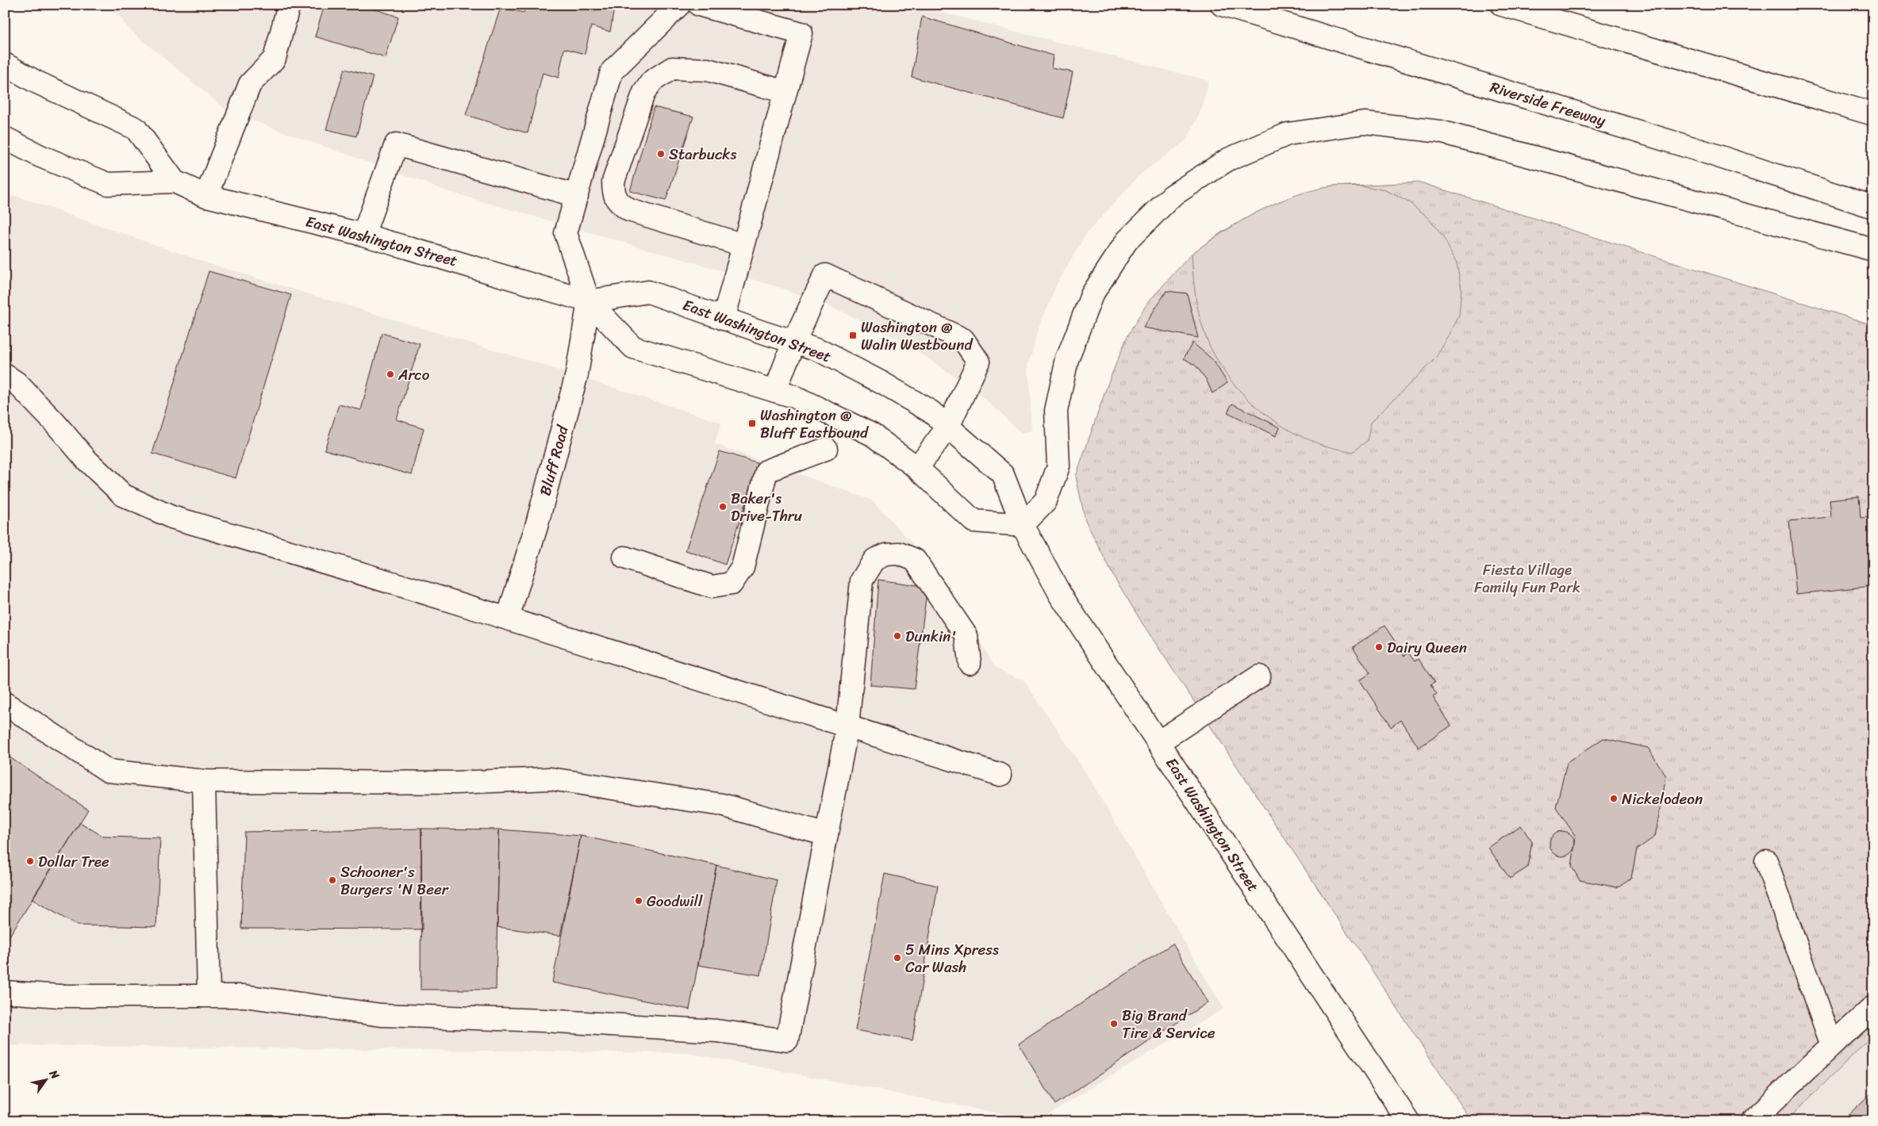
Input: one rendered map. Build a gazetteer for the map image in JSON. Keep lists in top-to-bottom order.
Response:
{
  "streets": {
    "main road": ["Riverside Freeway", "East Washington Street", "Bluff Road"]
  },
  "crossings": [
    ["East Washington Street", "Bluff Road"]
  ],
  "parks": ["Fiesta Village Family Fun Park"],
  "places": {
    "other": [
      "Starbucks",
      "Arco",
      "Baker's Drive-Thru",
      "Dunkin'",
      "Dairy Queen",
      "Nickelodeon",
      "Dollar Tree",
      "Schooner's Burgers 'N Beer",
      "Goodwill",
      "5 Mins Xpress Car Wash",
      "Big Brand Tire & Service"
    ],
    "transit": ["Washington @ Walin Westbound", "Washington @ Bluff Eastbound"]
  },
  "north": "top right"
}
